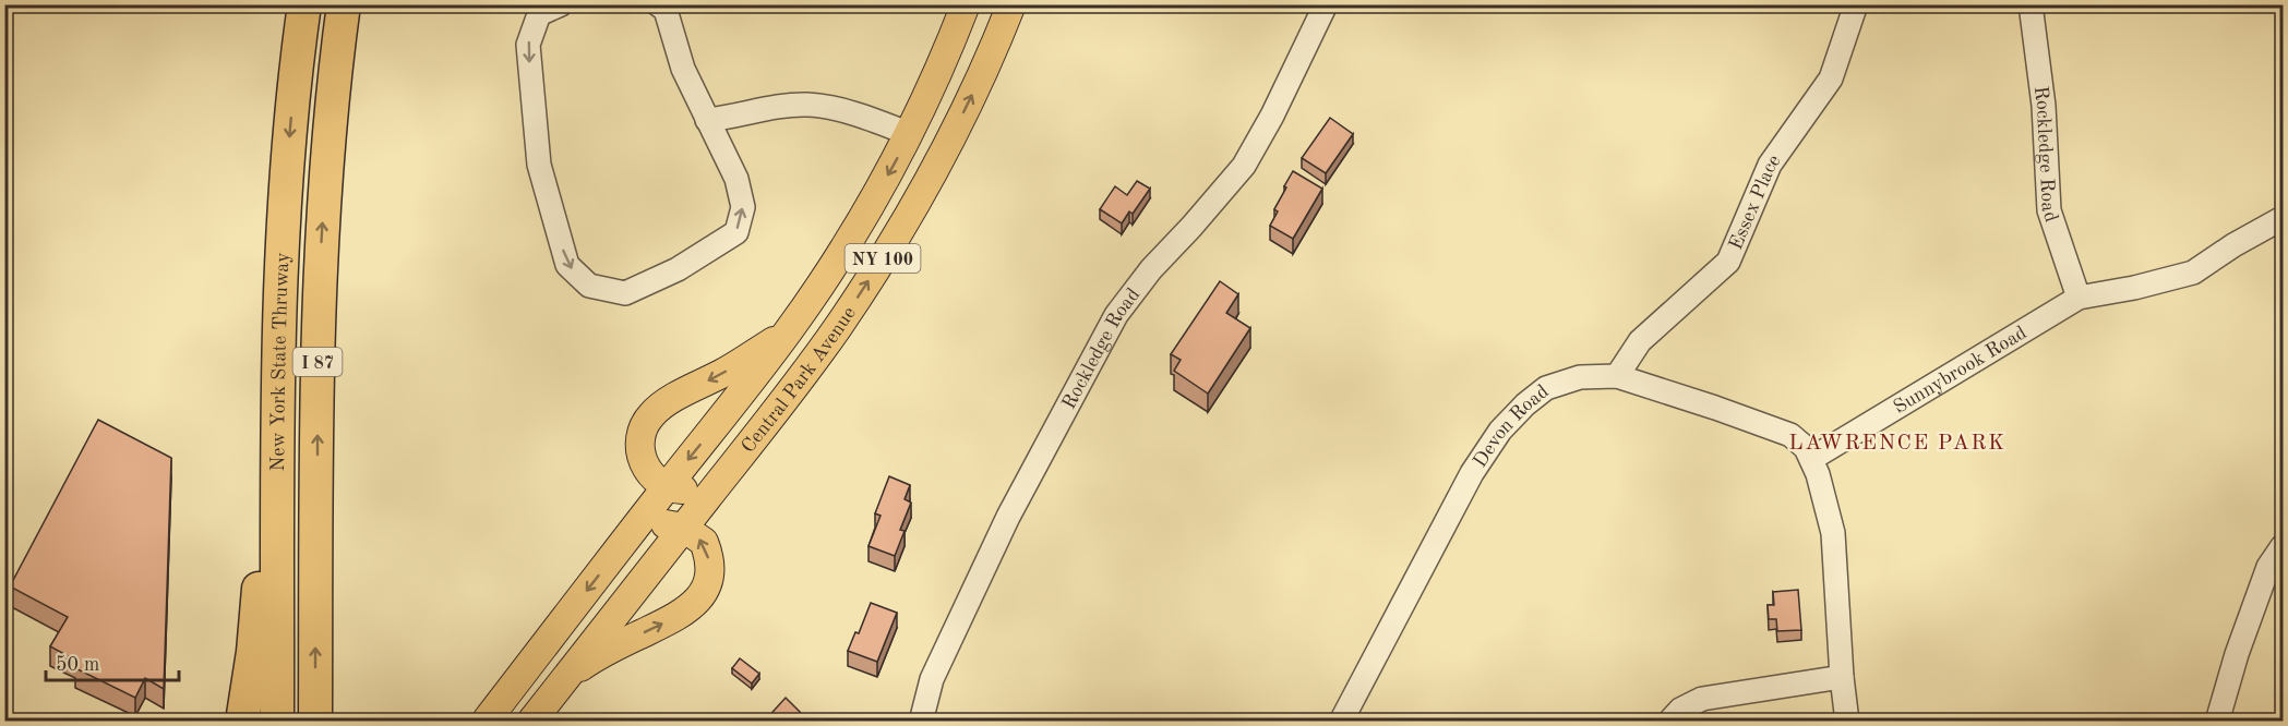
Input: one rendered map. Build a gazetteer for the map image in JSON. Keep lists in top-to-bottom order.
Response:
{
  "streets": {
    "highway": ["New York State Thruway", "I 87"],
    "main road": ["NY 100", "Central Park Avenue"],
    "street": [
      "Rockledge Road",
      "Essex Place",
      "Sunnybrook Road",
      "Devon Road"
    ]
  },
  "crossings": [
    ["Rockledge Road", "Sunnybrook Road"],
    ["Essex Place", "Devon Road"],
    ["Sunnybrook Road", "Devon Road"]
  ],
  "districts": ["LAWRENCE PARK"],
  "scale_bar": "50 m"
}
